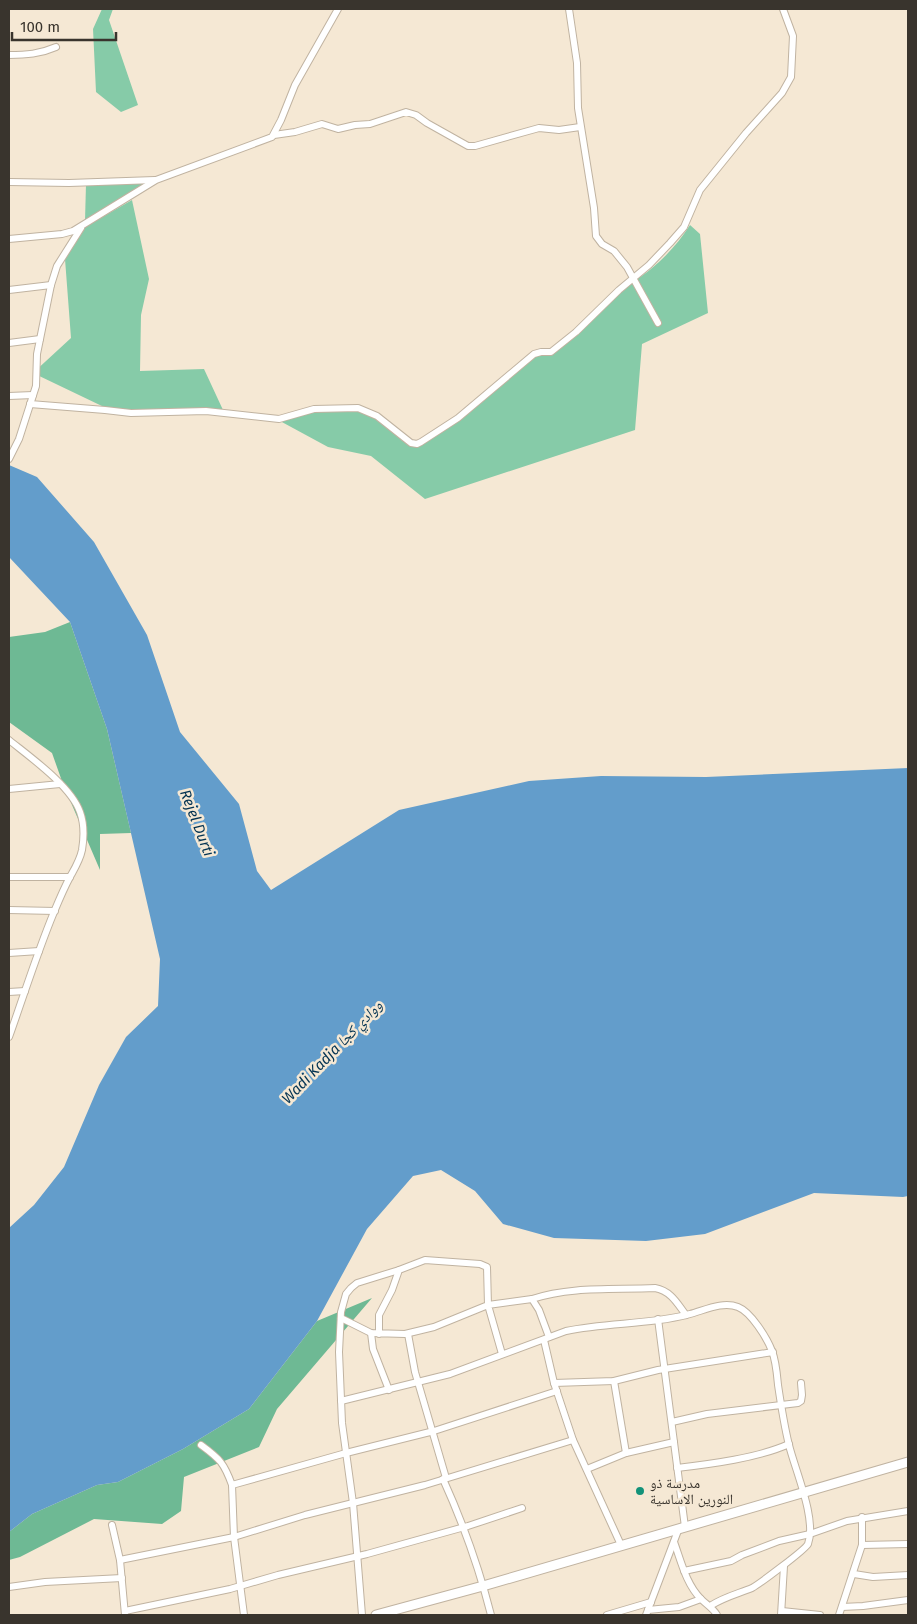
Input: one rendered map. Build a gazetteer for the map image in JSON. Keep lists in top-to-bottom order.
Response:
{
  "water": ["Rejel Durti", "Wadi Kadja ووادي كجا"],
  "places": ["مدرسة ذو النورين الاساسية"],
  "scale_bar": "100 m"
}
